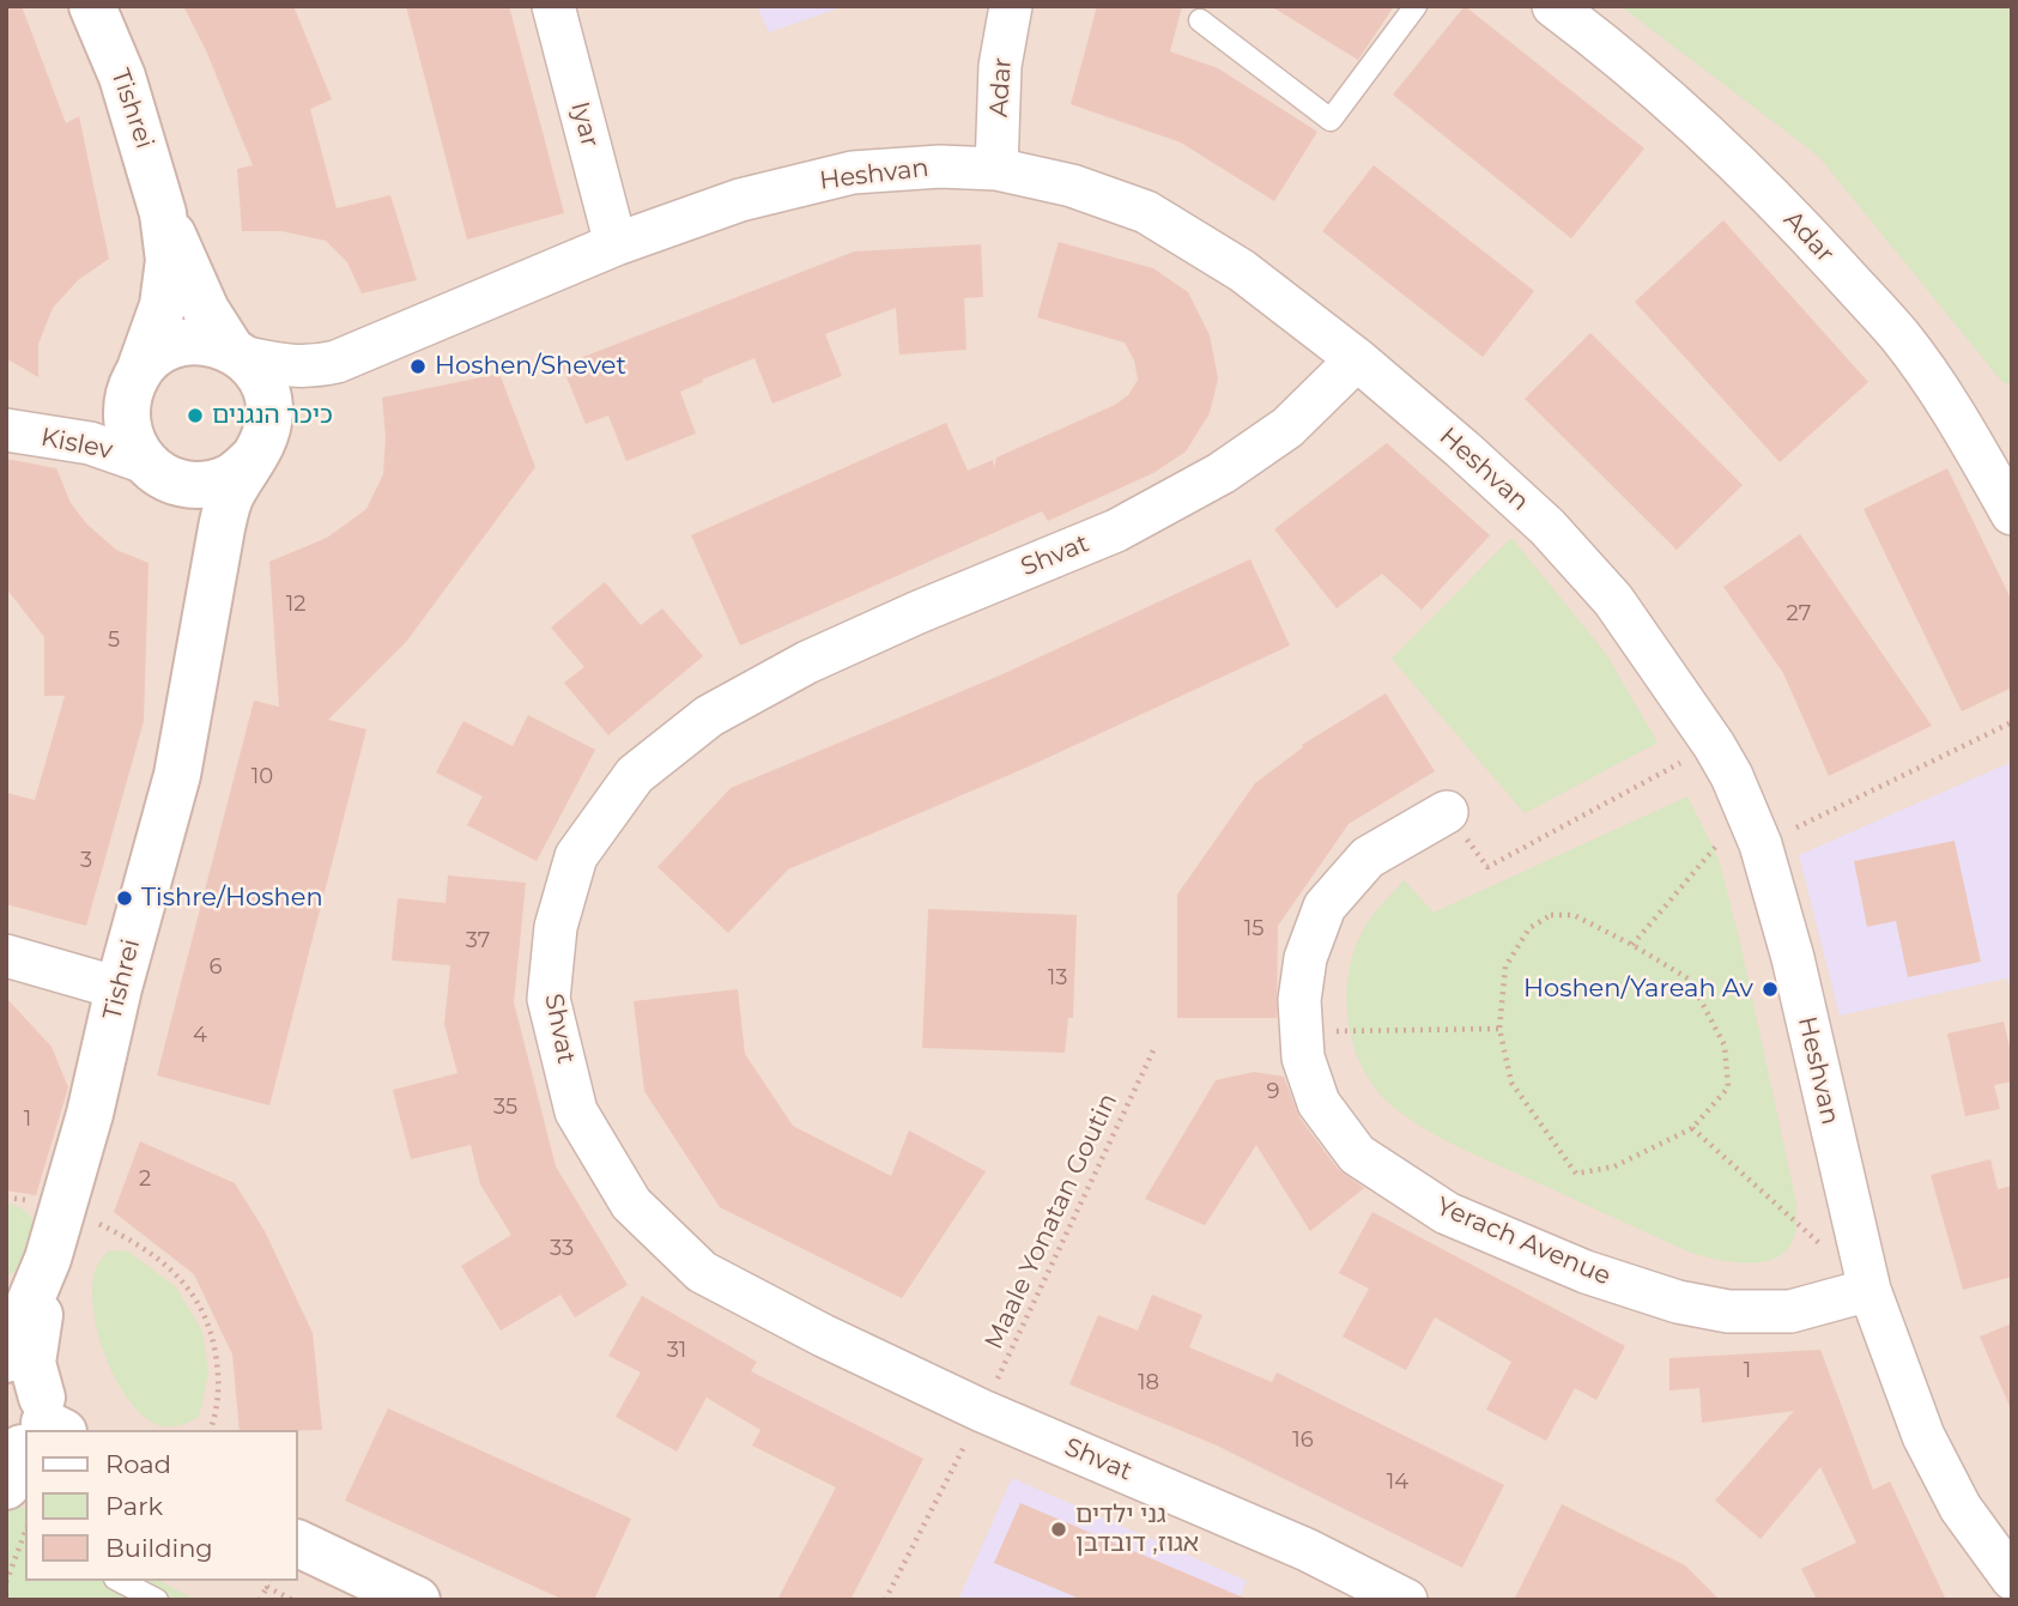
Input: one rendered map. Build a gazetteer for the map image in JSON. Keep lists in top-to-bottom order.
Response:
{
  "streets": {
    "street": [
      "Adar",
      "Tishrei",
      "Iyar",
      "Heshvan",
      "Kislev",
      "Shvat",
      "Yerach Avenue"
    ],
    "path": ["Maale Yonatan Goutin"]
  },
  "crossings": [
    ["Adar", "Heshvan"],
    ["Tishrei", "Heshvan"],
    ["Tishrei", "Kislev"],
    ["Iyar", "Heshvan"],
    ["Heshvan", "Kislev"],
    ["Heshvan", "Shvat"],
    ["Heshvan", "Yerach Avenue"],
    ["Shvat", "Maale Yonatan Goutin"]
  ],
  "places": [
    "Hoshen/Shevet",
    "כיכר הנגנים",
    "Tishre/Hoshen",
    "Hoshen/Yareah Av",
    "גני ילדים אגוז, דובדבן"
  ],
  "house_numbers": [
    "12",
    "27",
    "5",
    "10",
    "3",
    "15",
    "37",
    "6",
    "13",
    "4",
    "9",
    "35",
    "1",
    "2",
    "33",
    "31",
    "1",
    "18",
    "16",
    "14"
  ],
  "legend": ["Road", "Park", "Building"]
}
